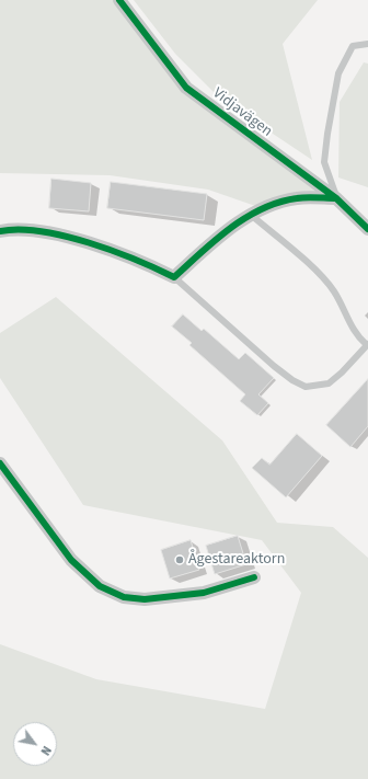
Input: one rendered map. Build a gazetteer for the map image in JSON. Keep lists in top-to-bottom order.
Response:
{
  "streets": {
    "street": ["Vidjavägen"]
  },
  "places": ["Ågestareaktorn"],
  "north": "bottom right"
}
